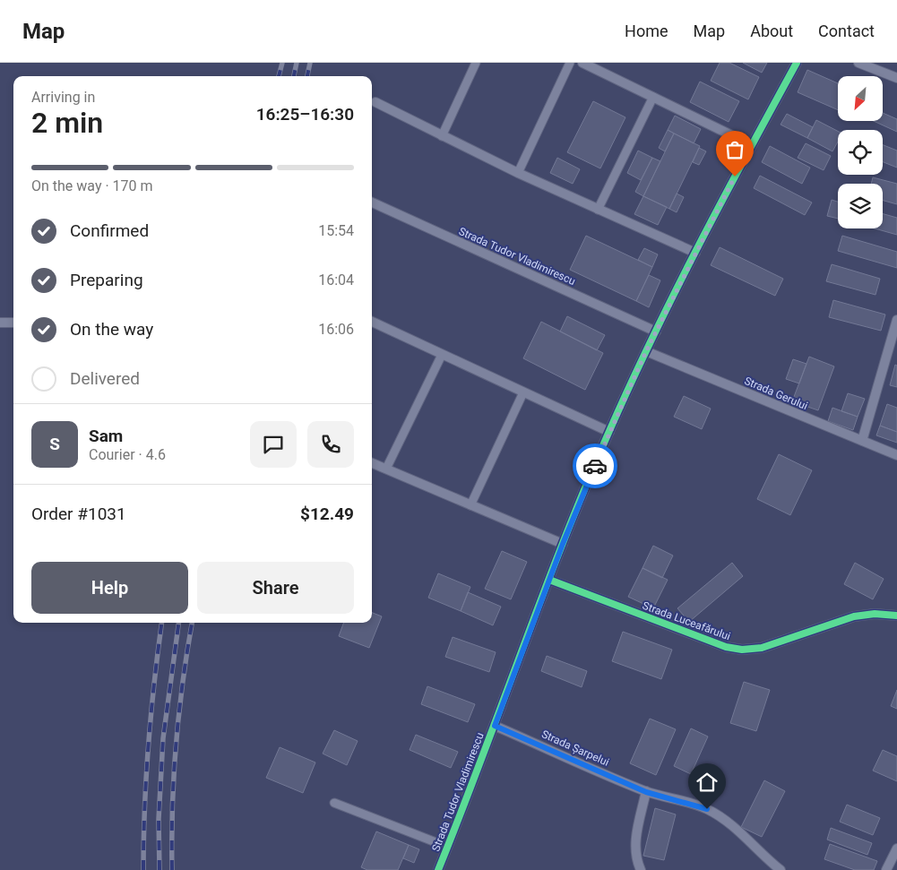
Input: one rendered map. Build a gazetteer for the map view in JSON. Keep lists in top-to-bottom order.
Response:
{
  "streets": {
    "street": [
      "Strada Tudor Vladimirescu",
      "Strada Gerului",
      "Strada Luceafărului",
      "Strada Șarpelui"
    ]
  },
  "crossings": [
    ["Strada Tudor Vladimirescu", "Strada Gerului"],
    ["Strada Tudor Vladimirescu", "Strada Luceafărului"],
    ["Strada Tudor Vladimirescu", "Strada Șarpelui"]
  ],
  "north": "bottom left",
  "page": {
    "header": "Map",
    "nav": [
      "Home",
      "Map",
      "About",
      "Contact"
    ],
    "heading": ["2 min", "Arriving in", "16:25–16:30"],
    "panel": [
      "Sam",
      "Courier · 4.6",
      "Order #1031",
      "$12.49"
    ],
    "bar": "On the way · 170 m",
    "list": [
      ["Confirmed", "15:54"],
      ["Preparing", "16:04"],
      ["On the way", "16:06"],
      "Delivered"
    ],
    "round": "S",
    "buttons": ["Help", "Share"]
  }
}
